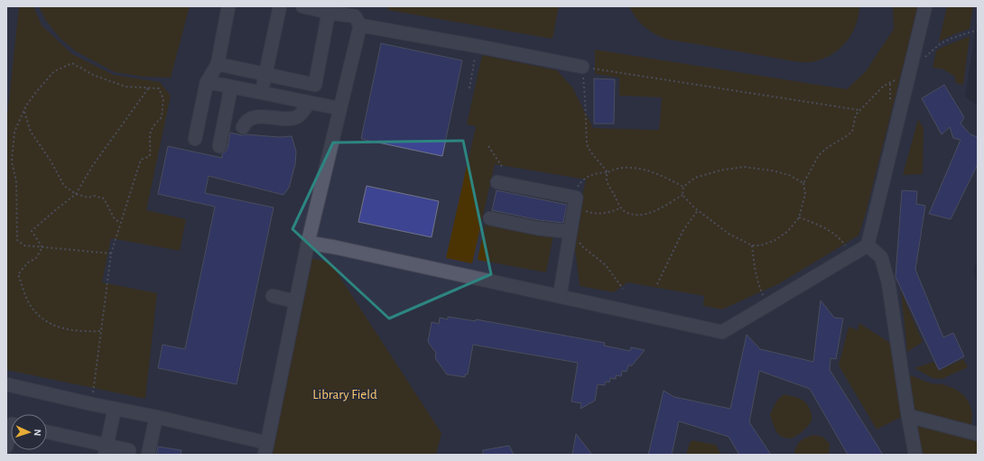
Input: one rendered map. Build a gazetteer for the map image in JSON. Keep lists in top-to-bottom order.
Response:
{
  "parks": ["Library Field"],
  "north": "right"
}
